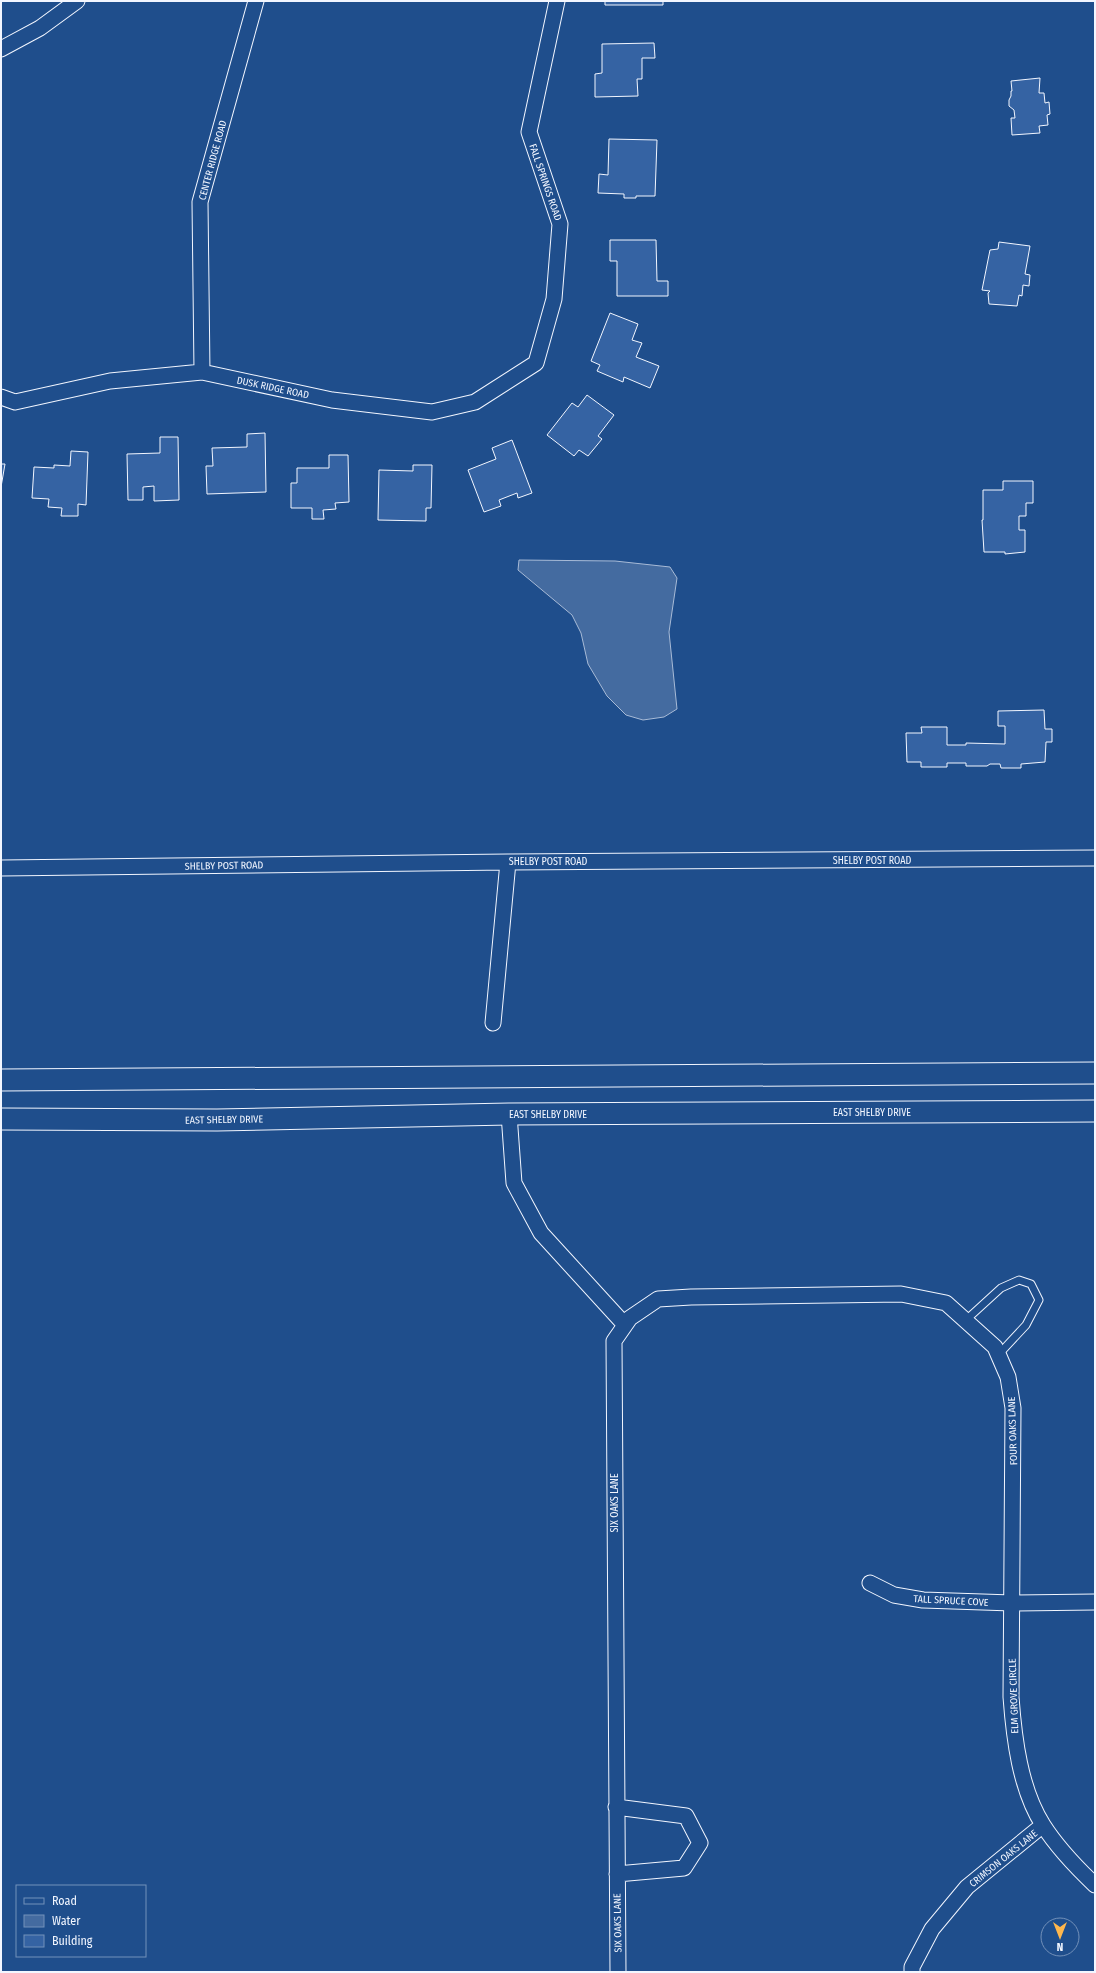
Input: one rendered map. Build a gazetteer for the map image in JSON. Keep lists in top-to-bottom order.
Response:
{
  "streets": {
    "main road": ["EAST SHELBY DRIVE"],
    "street": [
      "CENTER RIDGE ROAD",
      "FALL SPRINGS ROAD",
      "DUSK RIDGE ROAD",
      "SHELBY POST ROAD",
      "FOUR OAKS LANE",
      "SIX OAKS LANE",
      "TALL SPRUCE COVE",
      "ELM GROVE CIRCLE",
      "CRIMSON OAKS LANE"
    ]
  },
  "crossings": [
    ["CENTER RIDGE ROAD", "DUSK RIDGE ROAD"],
    ["FALL SPRINGS ROAD", "DUSK RIDGE ROAD"],
    ["FOUR OAKS LANE", "SIX OAKS LANE"],
    ["FOUR OAKS LANE", "TALL SPRUCE COVE"],
    ["FOUR OAKS LANE", "ELM GROVE CIRCLE"],
    ["TALL SPRUCE COVE", "ELM GROVE CIRCLE"],
    ["ELM GROVE CIRCLE", "CRIMSON OAKS LANE"]
  ],
  "legend": ["Road", "Water", "Building"],
  "north": "bottom"
}
